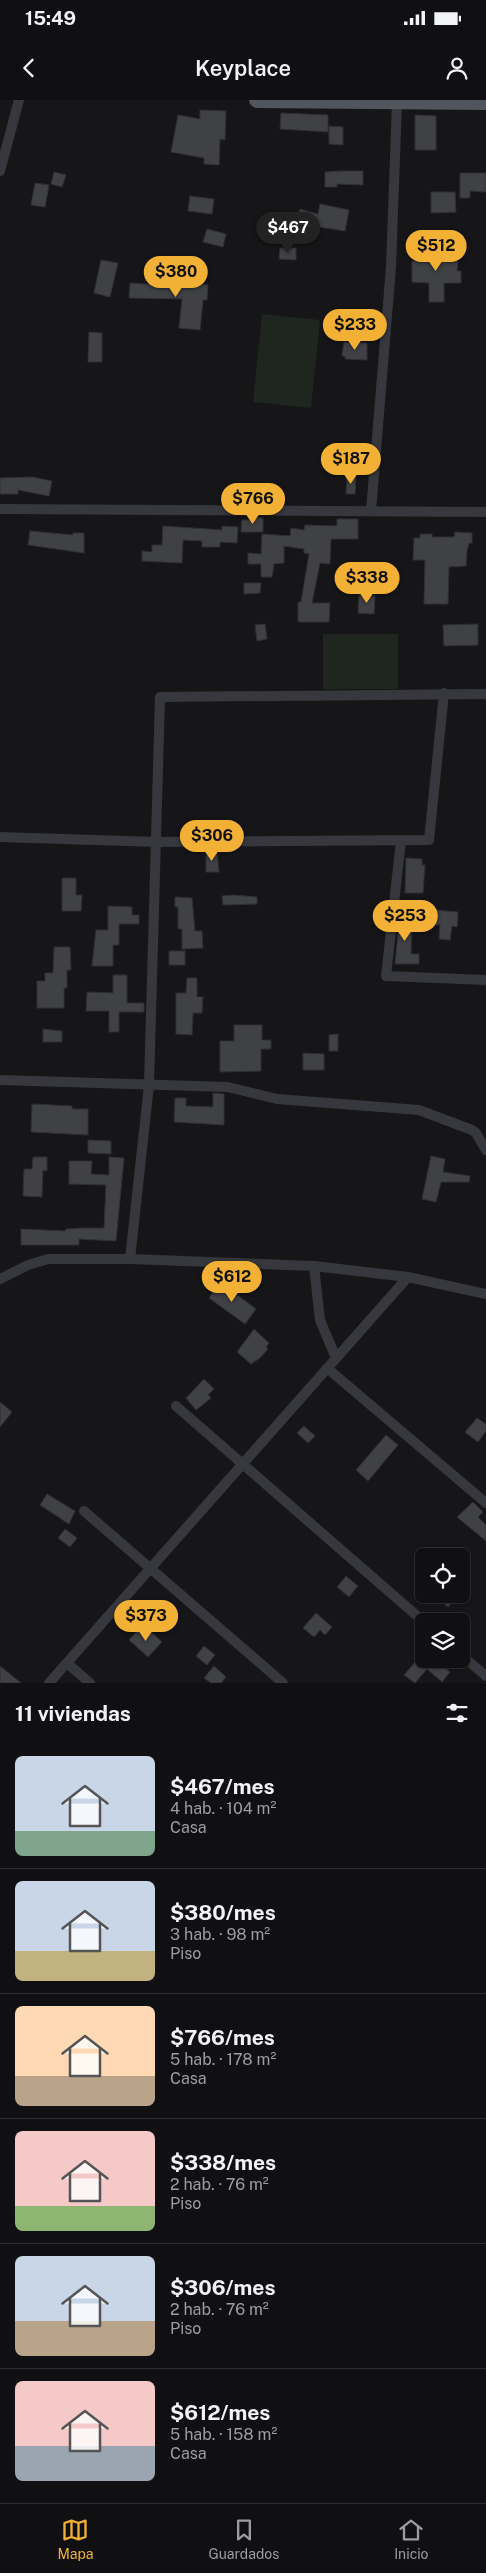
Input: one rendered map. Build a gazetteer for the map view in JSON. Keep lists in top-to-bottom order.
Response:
{
  "page": {
    "status": "15:49",
    "header": "Keyplace",
    "price": [
      "$467",
      "$512",
      "$380",
      "$233",
      "$187",
      "$766",
      "$338",
      "$306",
      "$253",
      "$612",
      "$373"
    ],
    "heading": "11 viviendas",
    "list": [
      {
        "name": "$467/mes",
        "note": "4 hab. · 104 m² · Casa"
      },
      {
        "name": "$380/mes",
        "note": "3 hab. · 98 m² · Piso"
      },
      {
        "name": "$766/mes",
        "note": "5 hab. · 178 m² · Casa"
      },
      {
        "name": "$338/mes",
        "note": "2 hab. · 76 m² · Piso"
      },
      {
        "name": "$306/mes",
        "note": "2 hab. · 76 m² · Piso"
      },
      {
        "name": "$612/mes",
        "note": "5 hab. · 158 m² · Casa"
      }
    ],
    "tabs": ["Mapa", "Guardados", "Inicio"]
  }
}
